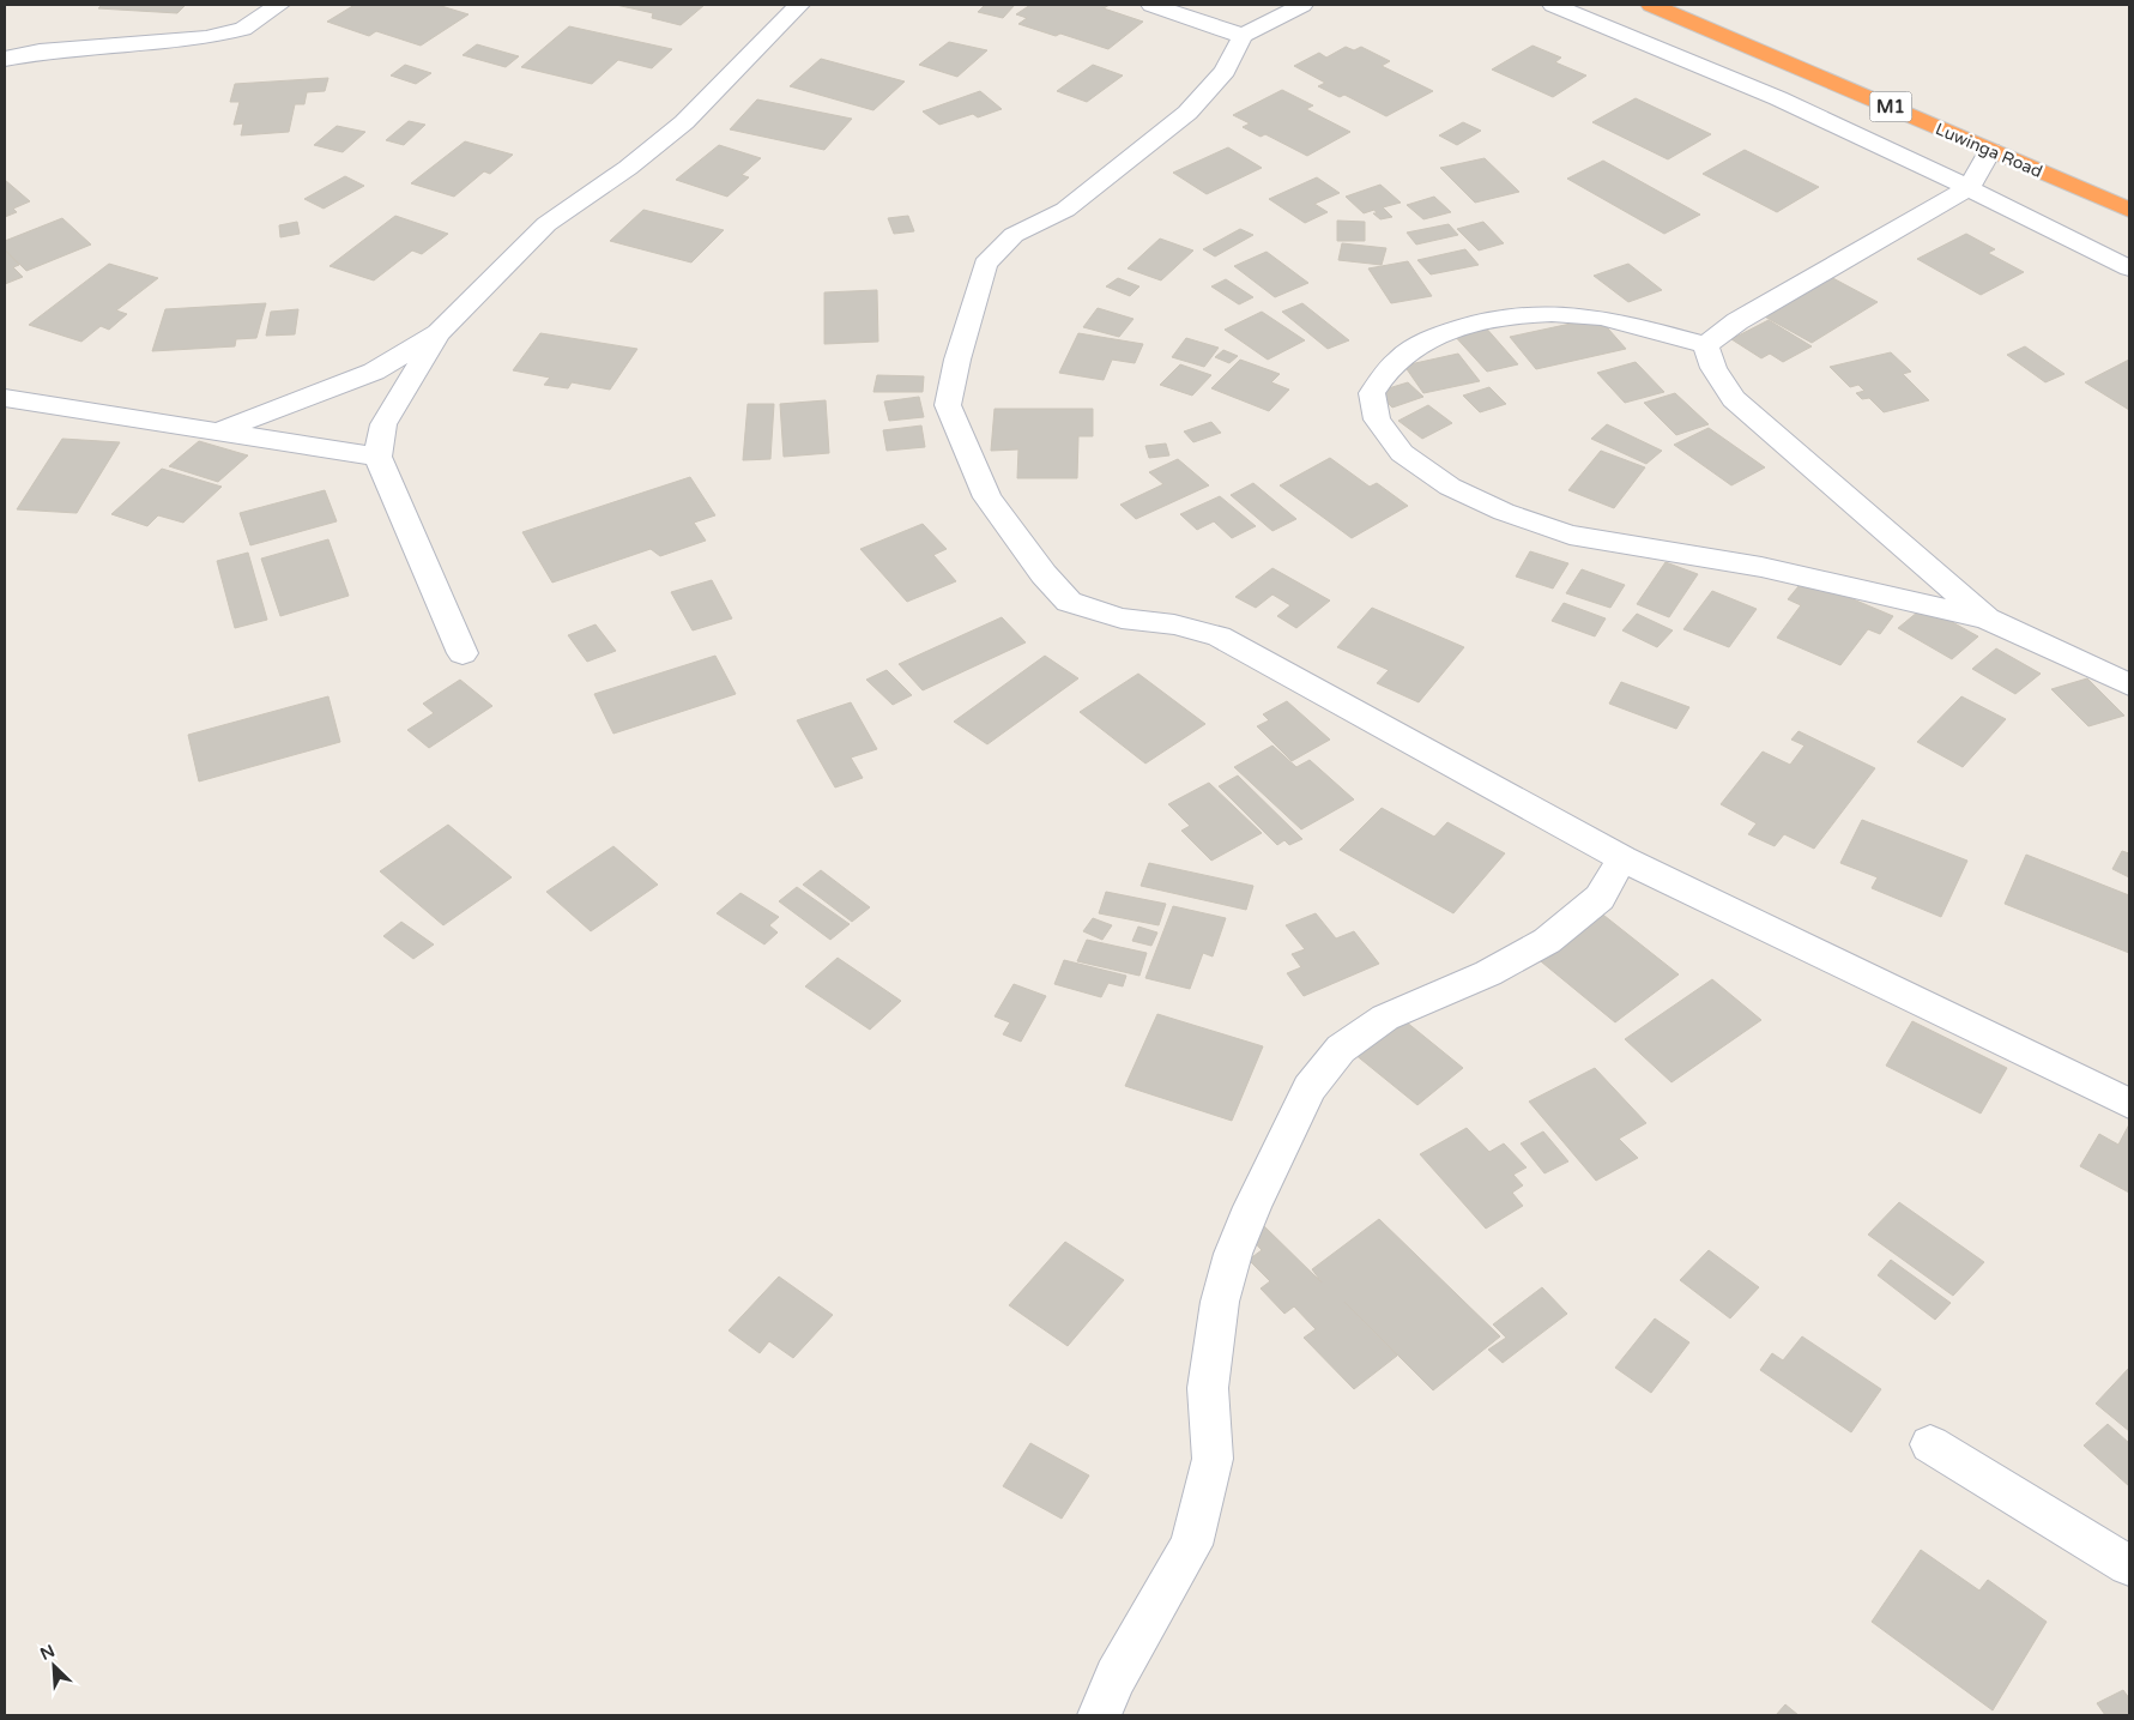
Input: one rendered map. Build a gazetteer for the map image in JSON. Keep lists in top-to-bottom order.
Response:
{
  "streets": {
    "highway": ["M1", "Luwinga Road"]
  },
  "north": "top left"
}
